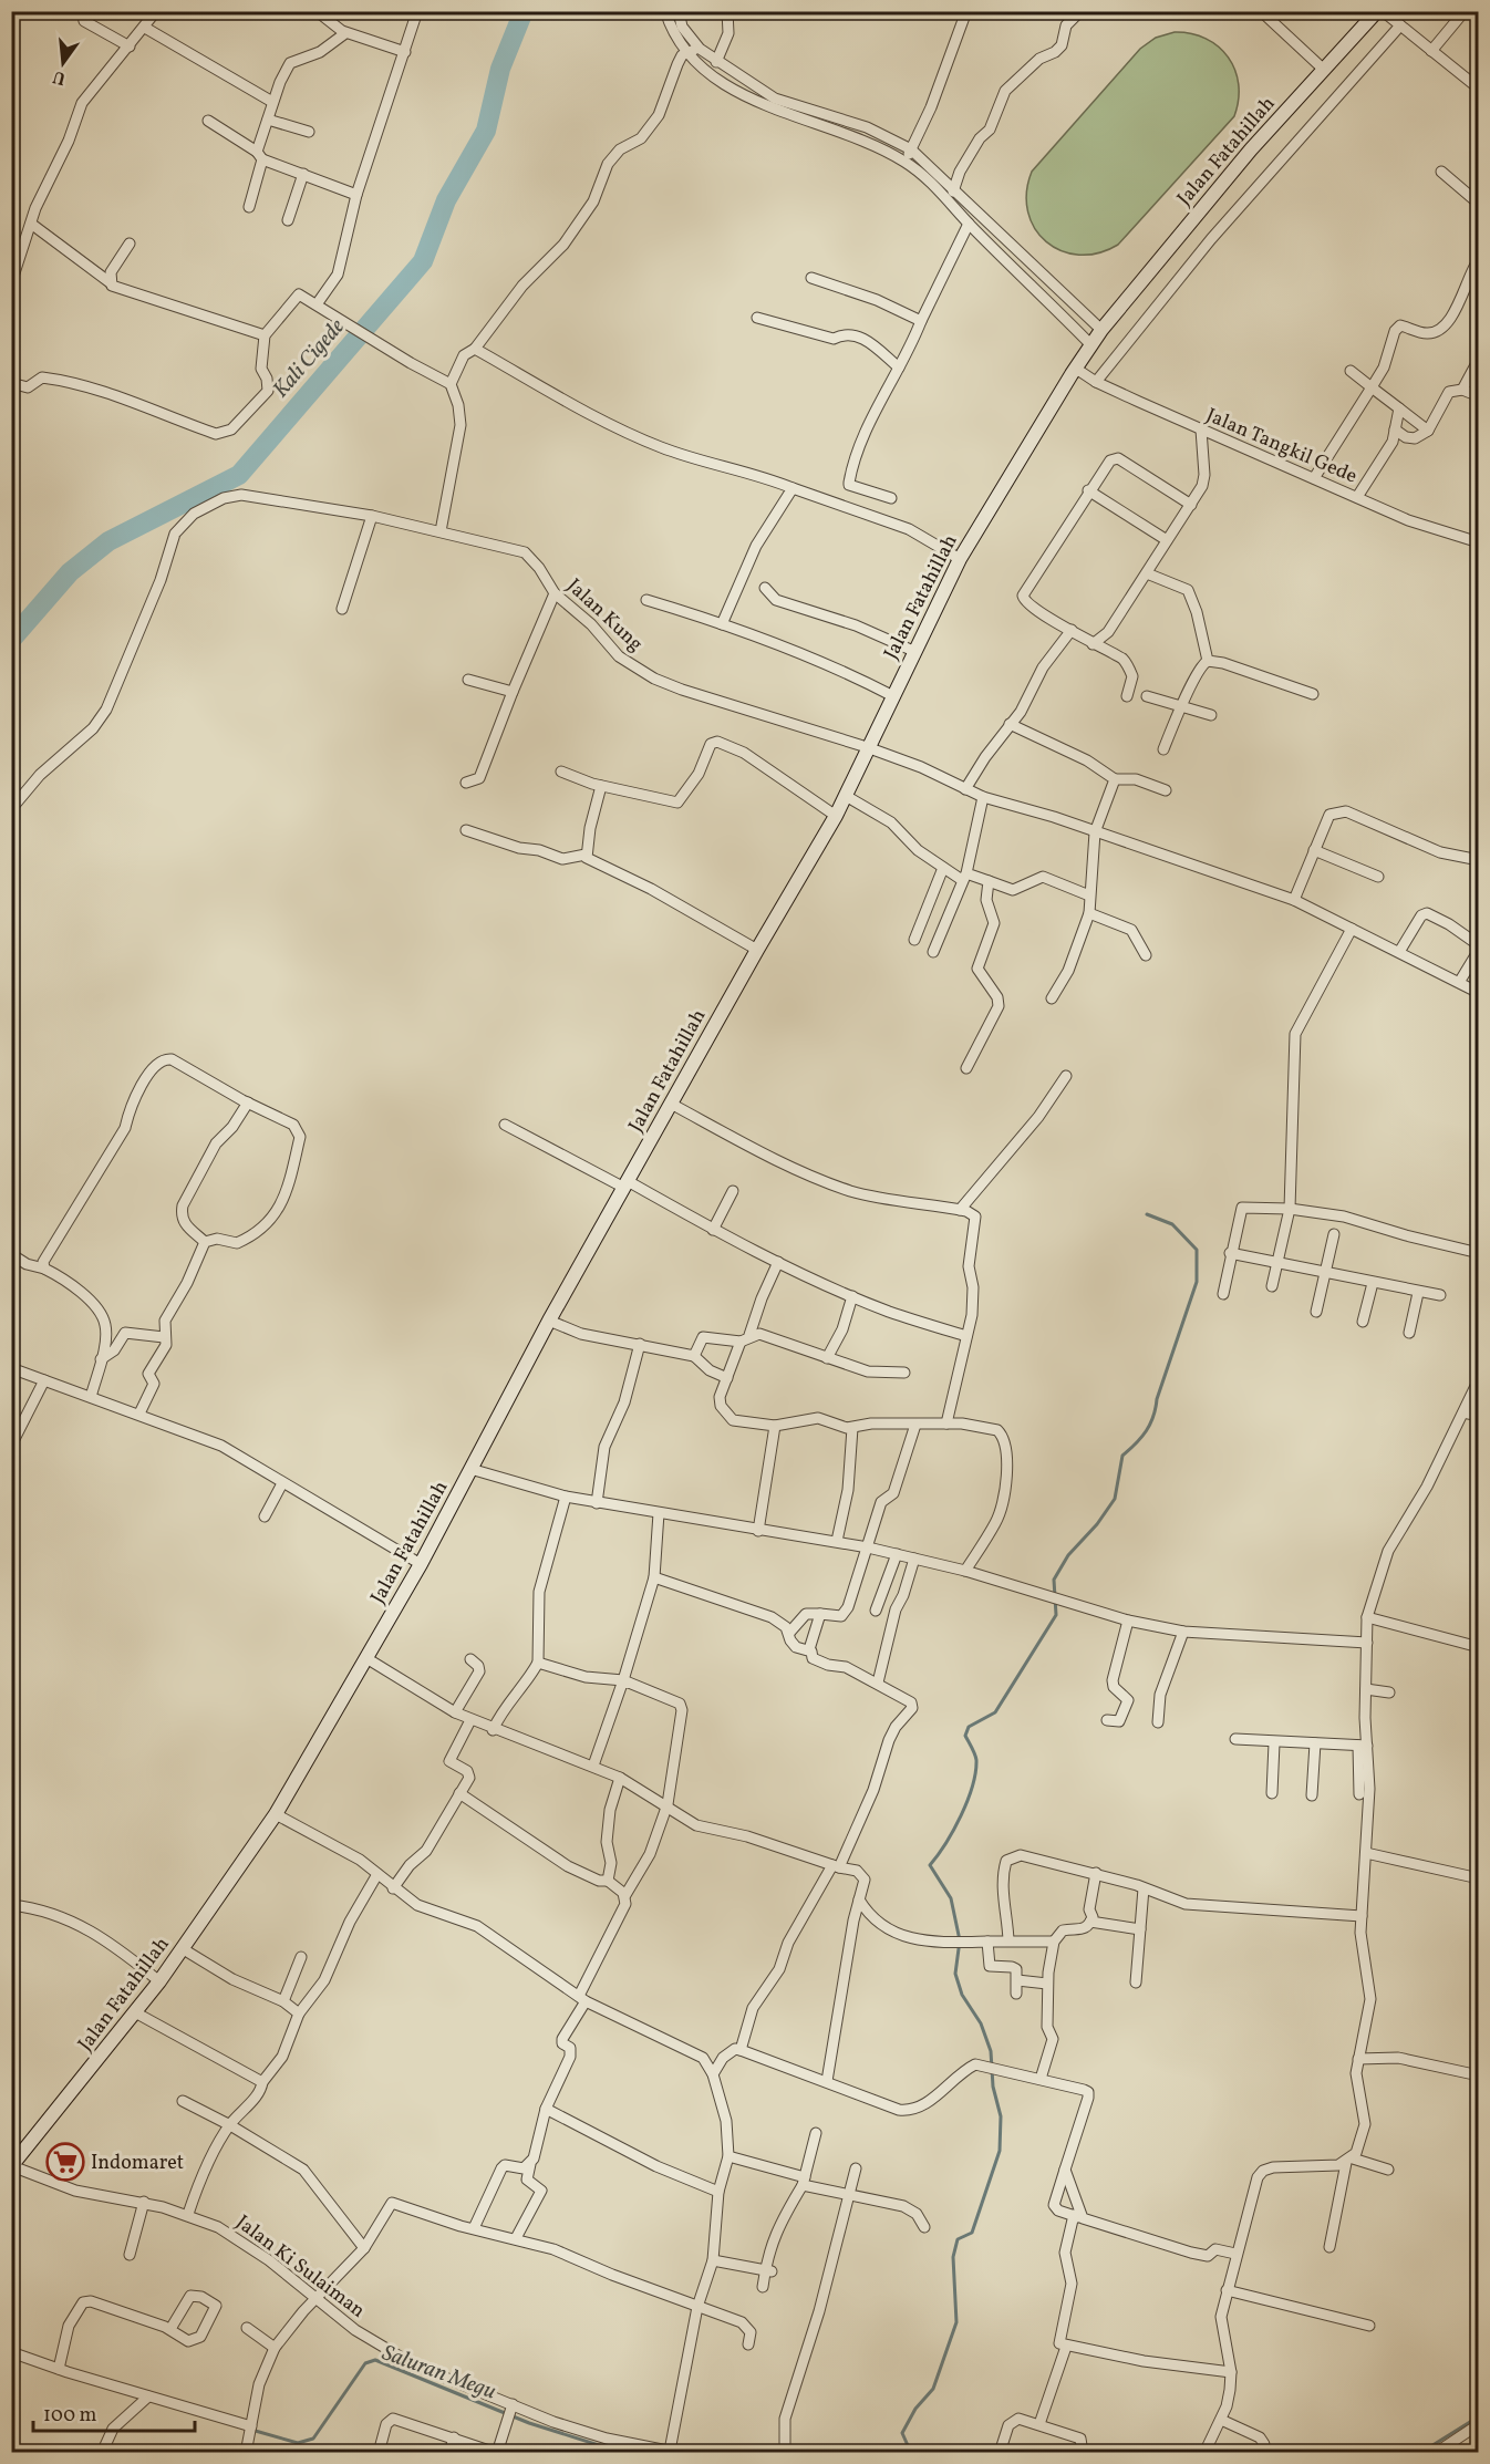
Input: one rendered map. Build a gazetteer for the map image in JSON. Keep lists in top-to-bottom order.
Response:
{
  "streets": {
    "street": [
      "Jalan Fatahillah",
      "Jalan Tangkil Gede",
      "Jalan Kung",
      "Jalan Ki Sulaiman"
    ]
  },
  "crossings": [
    ["Jalan Fatahillah", "Jalan Tangkil Gede"],
    ["Jalan Fatahillah", "Jalan Kung"],
    ["Jalan Fatahillah", "Jalan Ki Sulaiman"]
  ],
  "water": ["Kali Cigede", "Saluran Megu"],
  "places": {
    "supermarket": ["Indomaret"]
  },
  "scale_bar": "100 m",
  "north": "bottom"
}
